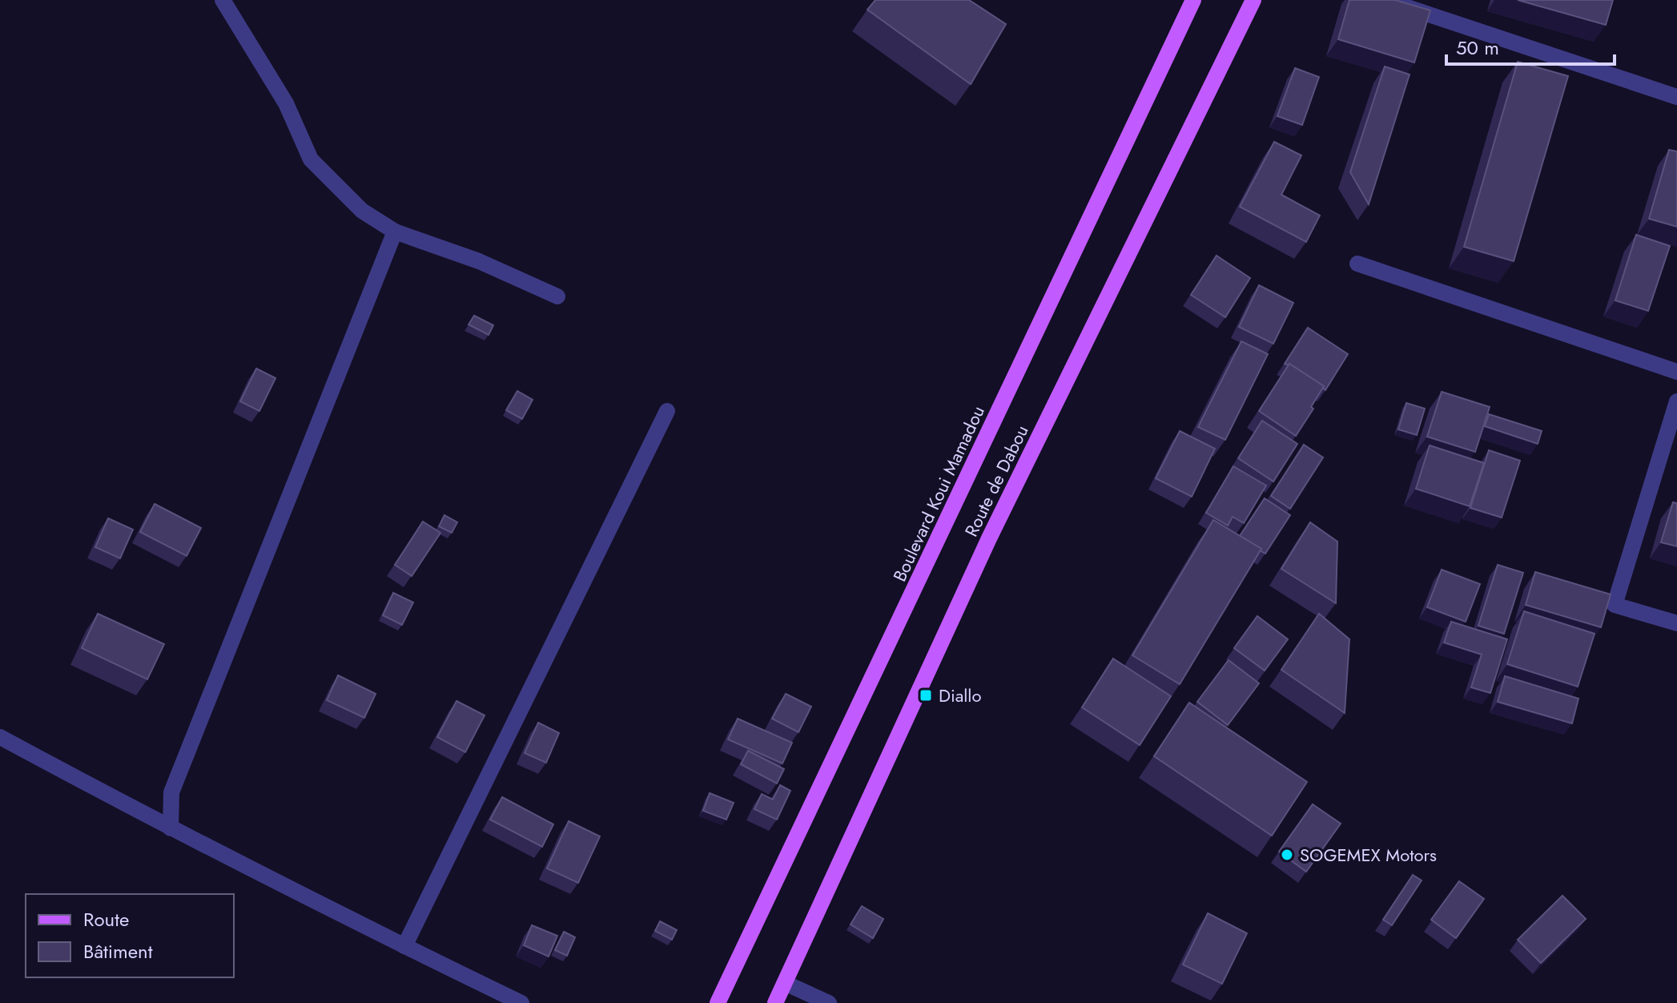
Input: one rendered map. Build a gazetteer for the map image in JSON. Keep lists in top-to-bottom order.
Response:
{
  "streets": {
    "main road": ["Route de Dabou", "Boulevard Koui Mamadou"]
  },
  "places": {
    "transit": ["Diallo"],
    "other": ["SOGEMEX Motors"]
  },
  "legend": ["Route", "Bâtiment"],
  "scale_bar": "50 m"
}
